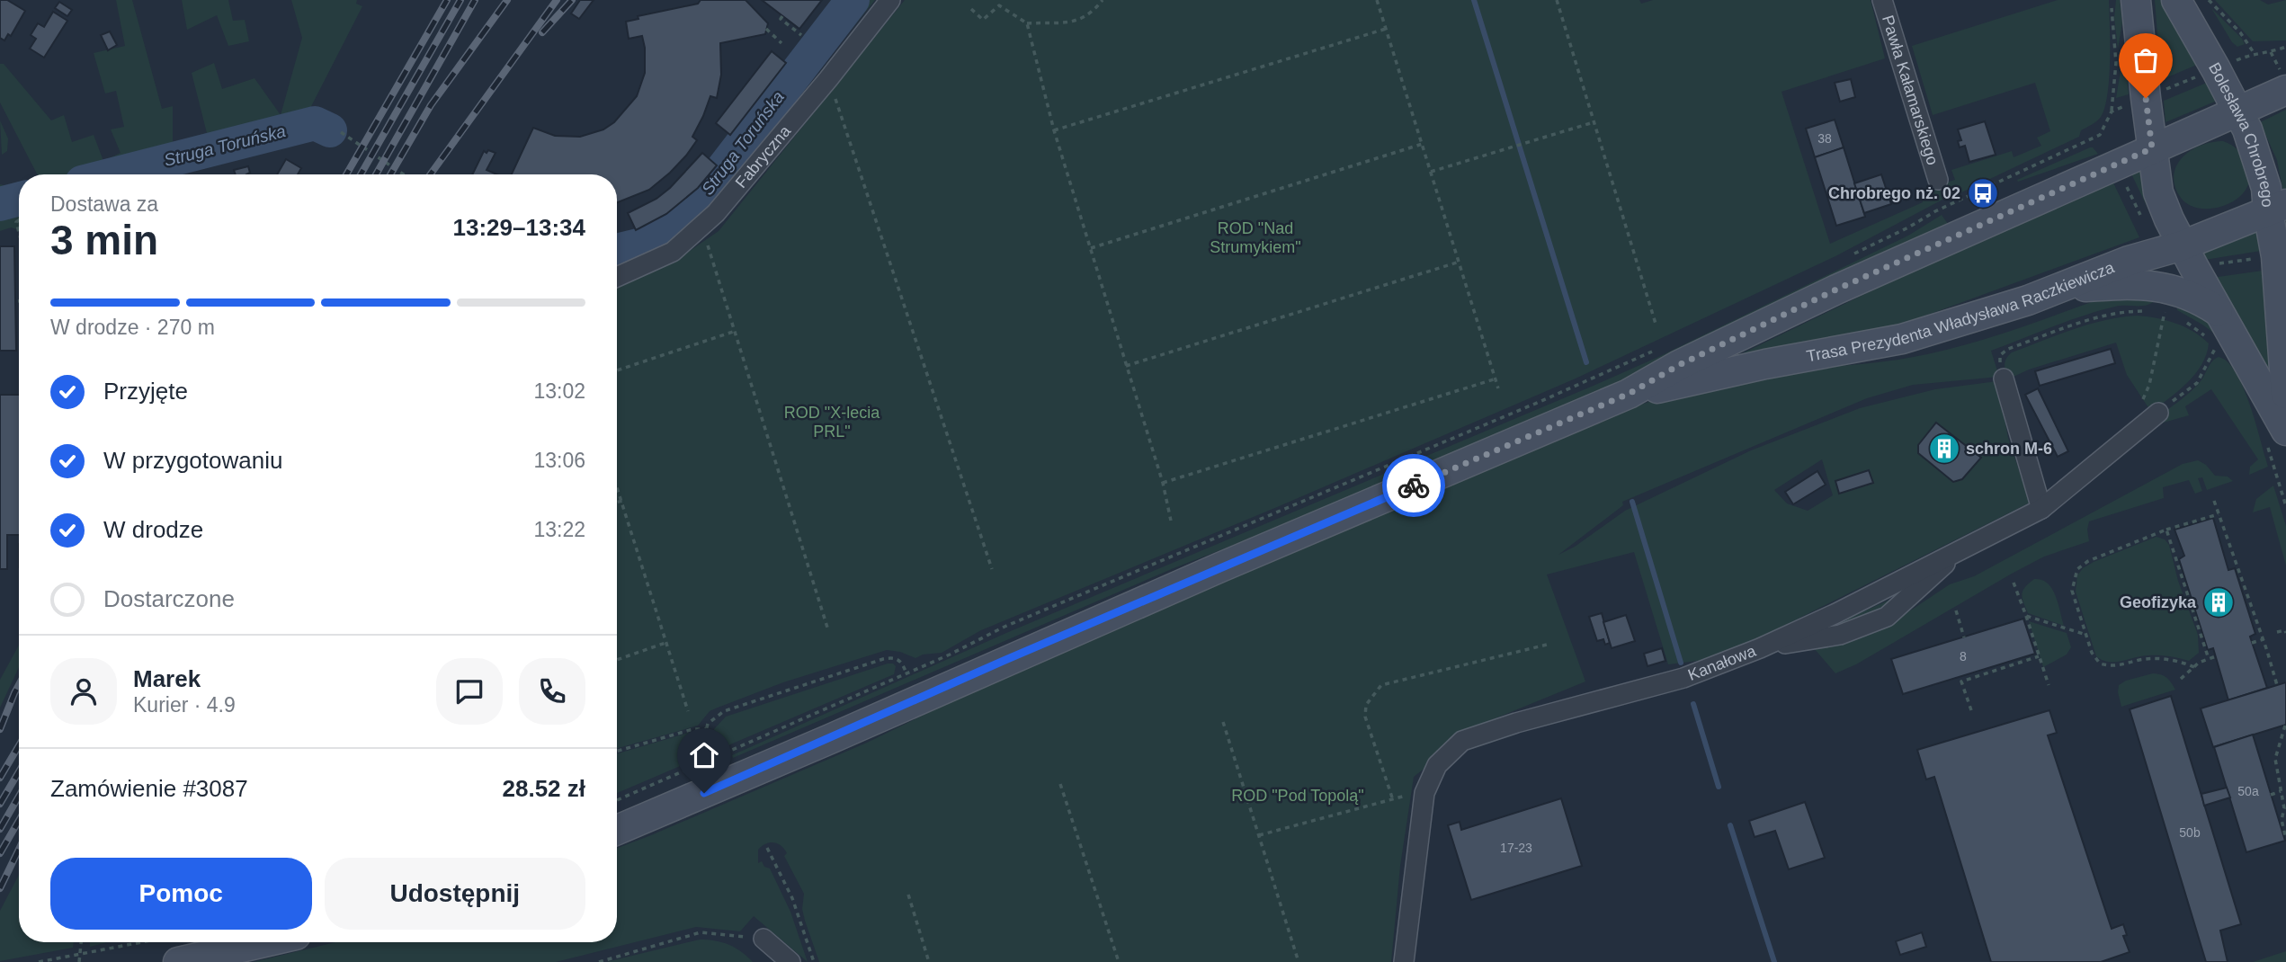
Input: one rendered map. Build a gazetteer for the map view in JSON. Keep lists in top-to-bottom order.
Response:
{
  "streets": {
    "main road": ["Bolesława Chrobrego", "Trasa Prezydenta Władysława Raczkiewicza"],
    "street": ["Pawła Kałamarskiego", "Fabryczna", "Kanałowa"]
  },
  "crossings": [
    ["Bolesława Chrobrego", "Trasa Prezydenta Władysława Raczkiewicza"]
  ],
  "water": ["Struga Toruńska"],
  "parks": ["ROD \"Nad Strumykiem\"", "ROD \"X-lecia PRL\"", "ROD \"Pod Topolą\""],
  "places": {
    "bus stop": ["Chrobrego nż. 02"],
    "building": ["schron M-6", "Geofizyka"]
  },
  "house_numbers": [
    "38",
    "8",
    "50a",
    "50b",
    "17-23"
  ],
  "page": {
    "heading": ["3 min", "Dostawa za", "13:29–13:34"],
    "panel": [
      "Marek",
      "Kurier · 4.9",
      "Zamówienie #3087",
      "28.52 zł"
    ],
    "bar": "W drodze · 270 m",
    "list": [
      ["Przyjęte", "13:02"],
      ["W przygotowaniu", "13:06"],
      ["W drodze", "13:22"],
      "Dostarczone"
    ],
    "buttons": ["Pomoc", "Udostępnij"]
  }
}
